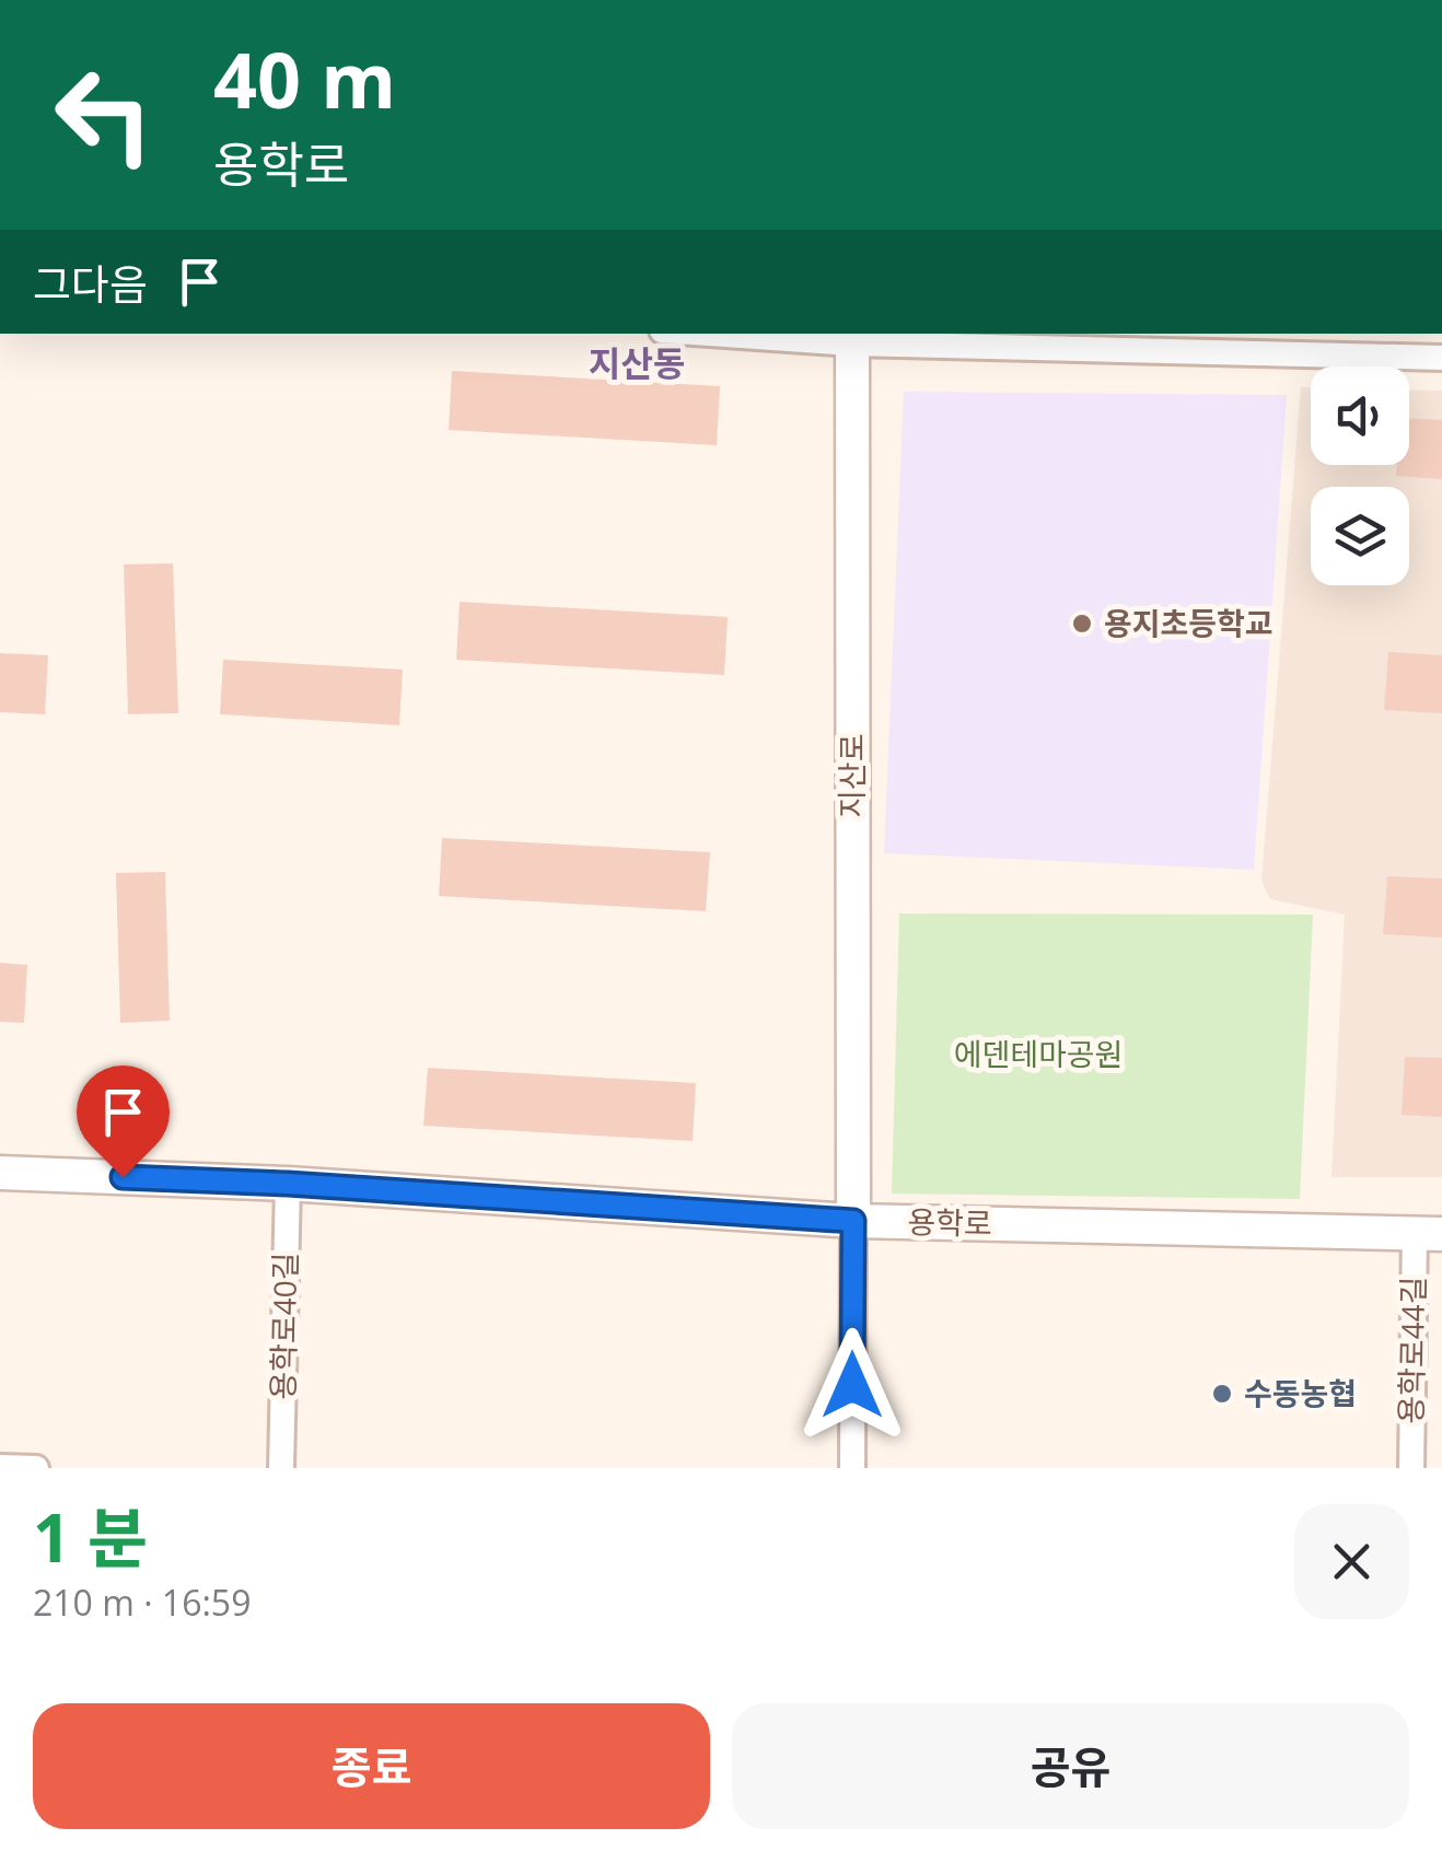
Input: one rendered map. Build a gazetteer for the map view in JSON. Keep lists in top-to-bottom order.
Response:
{
  "streets": {
    "street": [
      "지산로",
      "용학로",
      "용학로40길",
      "용학로44길"
    ]
  },
  "crossings": [
    ["지산로", "용학로"],
    ["용학로", "용학로40길"],
    ["용학로", "용학로44길"]
  ],
  "districts": ["지산동"],
  "parks": ["에덴테마공원"],
  "places": ["용지초등학교", "수동농협"],
  "page": {
    "turn": ["40 m", "용학로"],
    "then": "그다음",
    "heading": ["1 분", "210 m · 16:59"],
    "buttons": ["종료", "공유"]
  }
}
